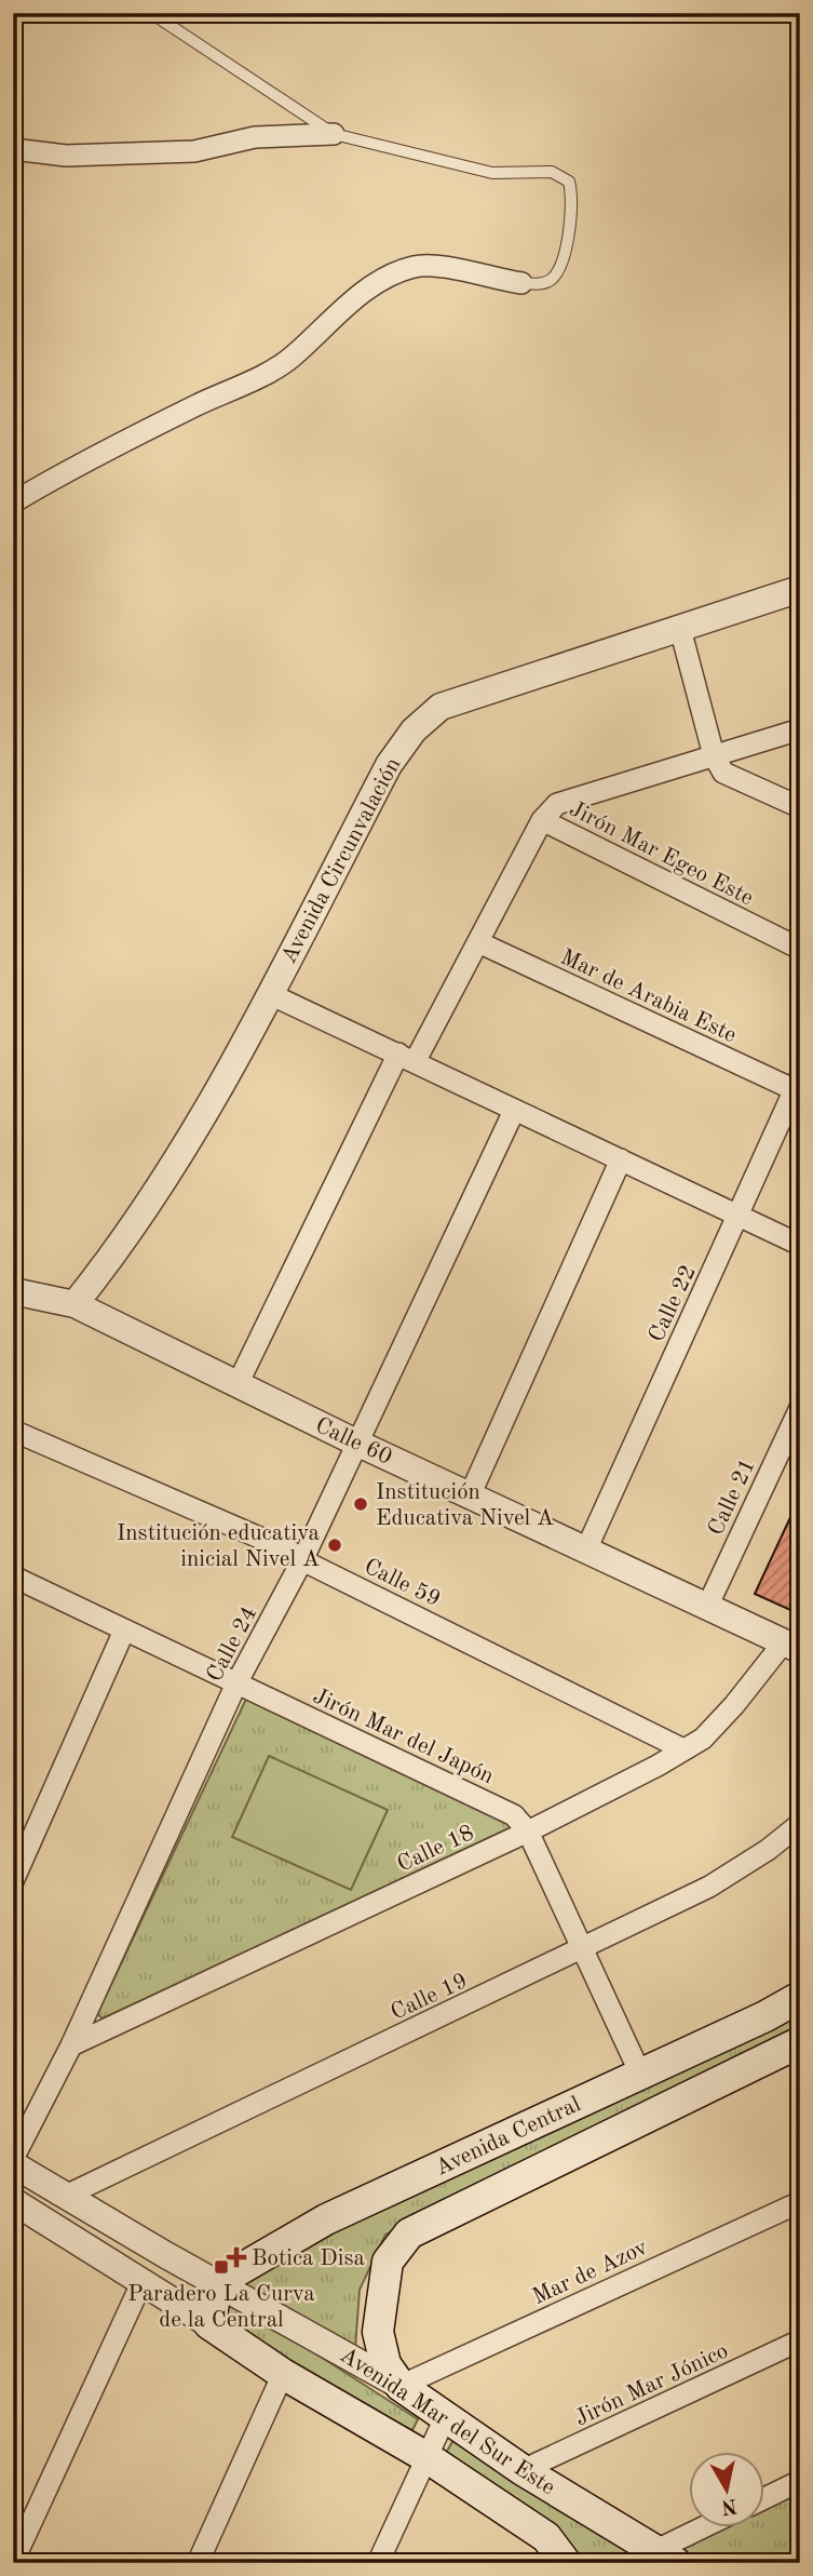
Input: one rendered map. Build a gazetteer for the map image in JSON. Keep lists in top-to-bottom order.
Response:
{
  "streets": {
    "main road": ["Avenida Central", "Avenida Mar del Sur Este"],
    "street": [
      "Jirón Mar Egeo Este",
      "Avenida Circunvalación",
      "Mar de Arabia Este",
      "Calle 22",
      "Calle 60",
      "Calle 21",
      "Calle 59",
      "Calle 24",
      "Jirón Mar del Japón",
      "Calle 18",
      "Calle 19",
      "Mar de Azov",
      "Jirón Mar Jónico"
    ]
  },
  "crossings": [
    ["Avenida Circunvalación", "Calle 60"],
    ["Mar de Arabia Este", "Calle 22"],
    ["Calle 22", "Calle 60"],
    ["Calle 60", "Calle 21"],
    ["Calle 60", "Calle 24"],
    ["Calle 60", "Calle 18"],
    ["Calle 59", "Calle 24"],
    ["Calle 59", "Calle 18"],
    ["Calle 24", "Jirón Mar del Japón"],
    ["Calle 24", "Calle 18"],
    ["Calle 24", "Avenida Mar del Sur Este"],
    ["Jirón Mar del Japón", "Calle 18"],
    ["Jirón Mar del Japón", "Calle 19"],
    ["Jirón Mar del Japón", "Avenida Central"],
    ["Calle 19", "Avenida Mar del Sur Este"],
    ["Avenida Central", "Mar de Azov"],
    ["Avenida Central", "Avenida Mar del Sur Este"],
    ["Mar de Azov", "Avenida Mar del Sur Este"],
    ["Jirón Mar Jónico", "Avenida Mar del Sur Este"]
  ],
  "places": {
    "other": ["Institución Educativa Nivel A", "Institución educativa inicial Nivel A"],
    "health": ["Botica Disa"],
    "transit": ["Paradero La Curva de la Central"]
  },
  "north": "bottom"
}
